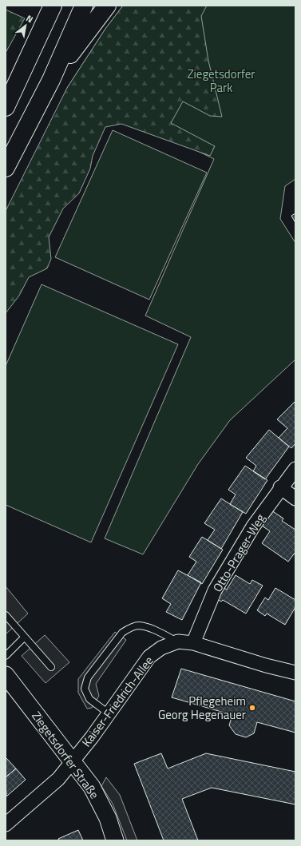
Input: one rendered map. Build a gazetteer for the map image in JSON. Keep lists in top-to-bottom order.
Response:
{
  "streets": {
    "street": ["Otto-Prager-Weg", "Kaiser-Friedrich-Allee", "Ziegetsdorfer Straße"]
  },
  "crossings": [
    ["Otto-Prager-Weg", "Kaiser-Friedrich-Allee"],
    ["Kaiser-Friedrich-Allee", "Ziegetsdorfer Straße"]
  ],
  "parks": ["Ziegetsdorfer Park"],
  "places": ["Pflegeheim Georg Hegenauer"],
  "north": "top right"
}
